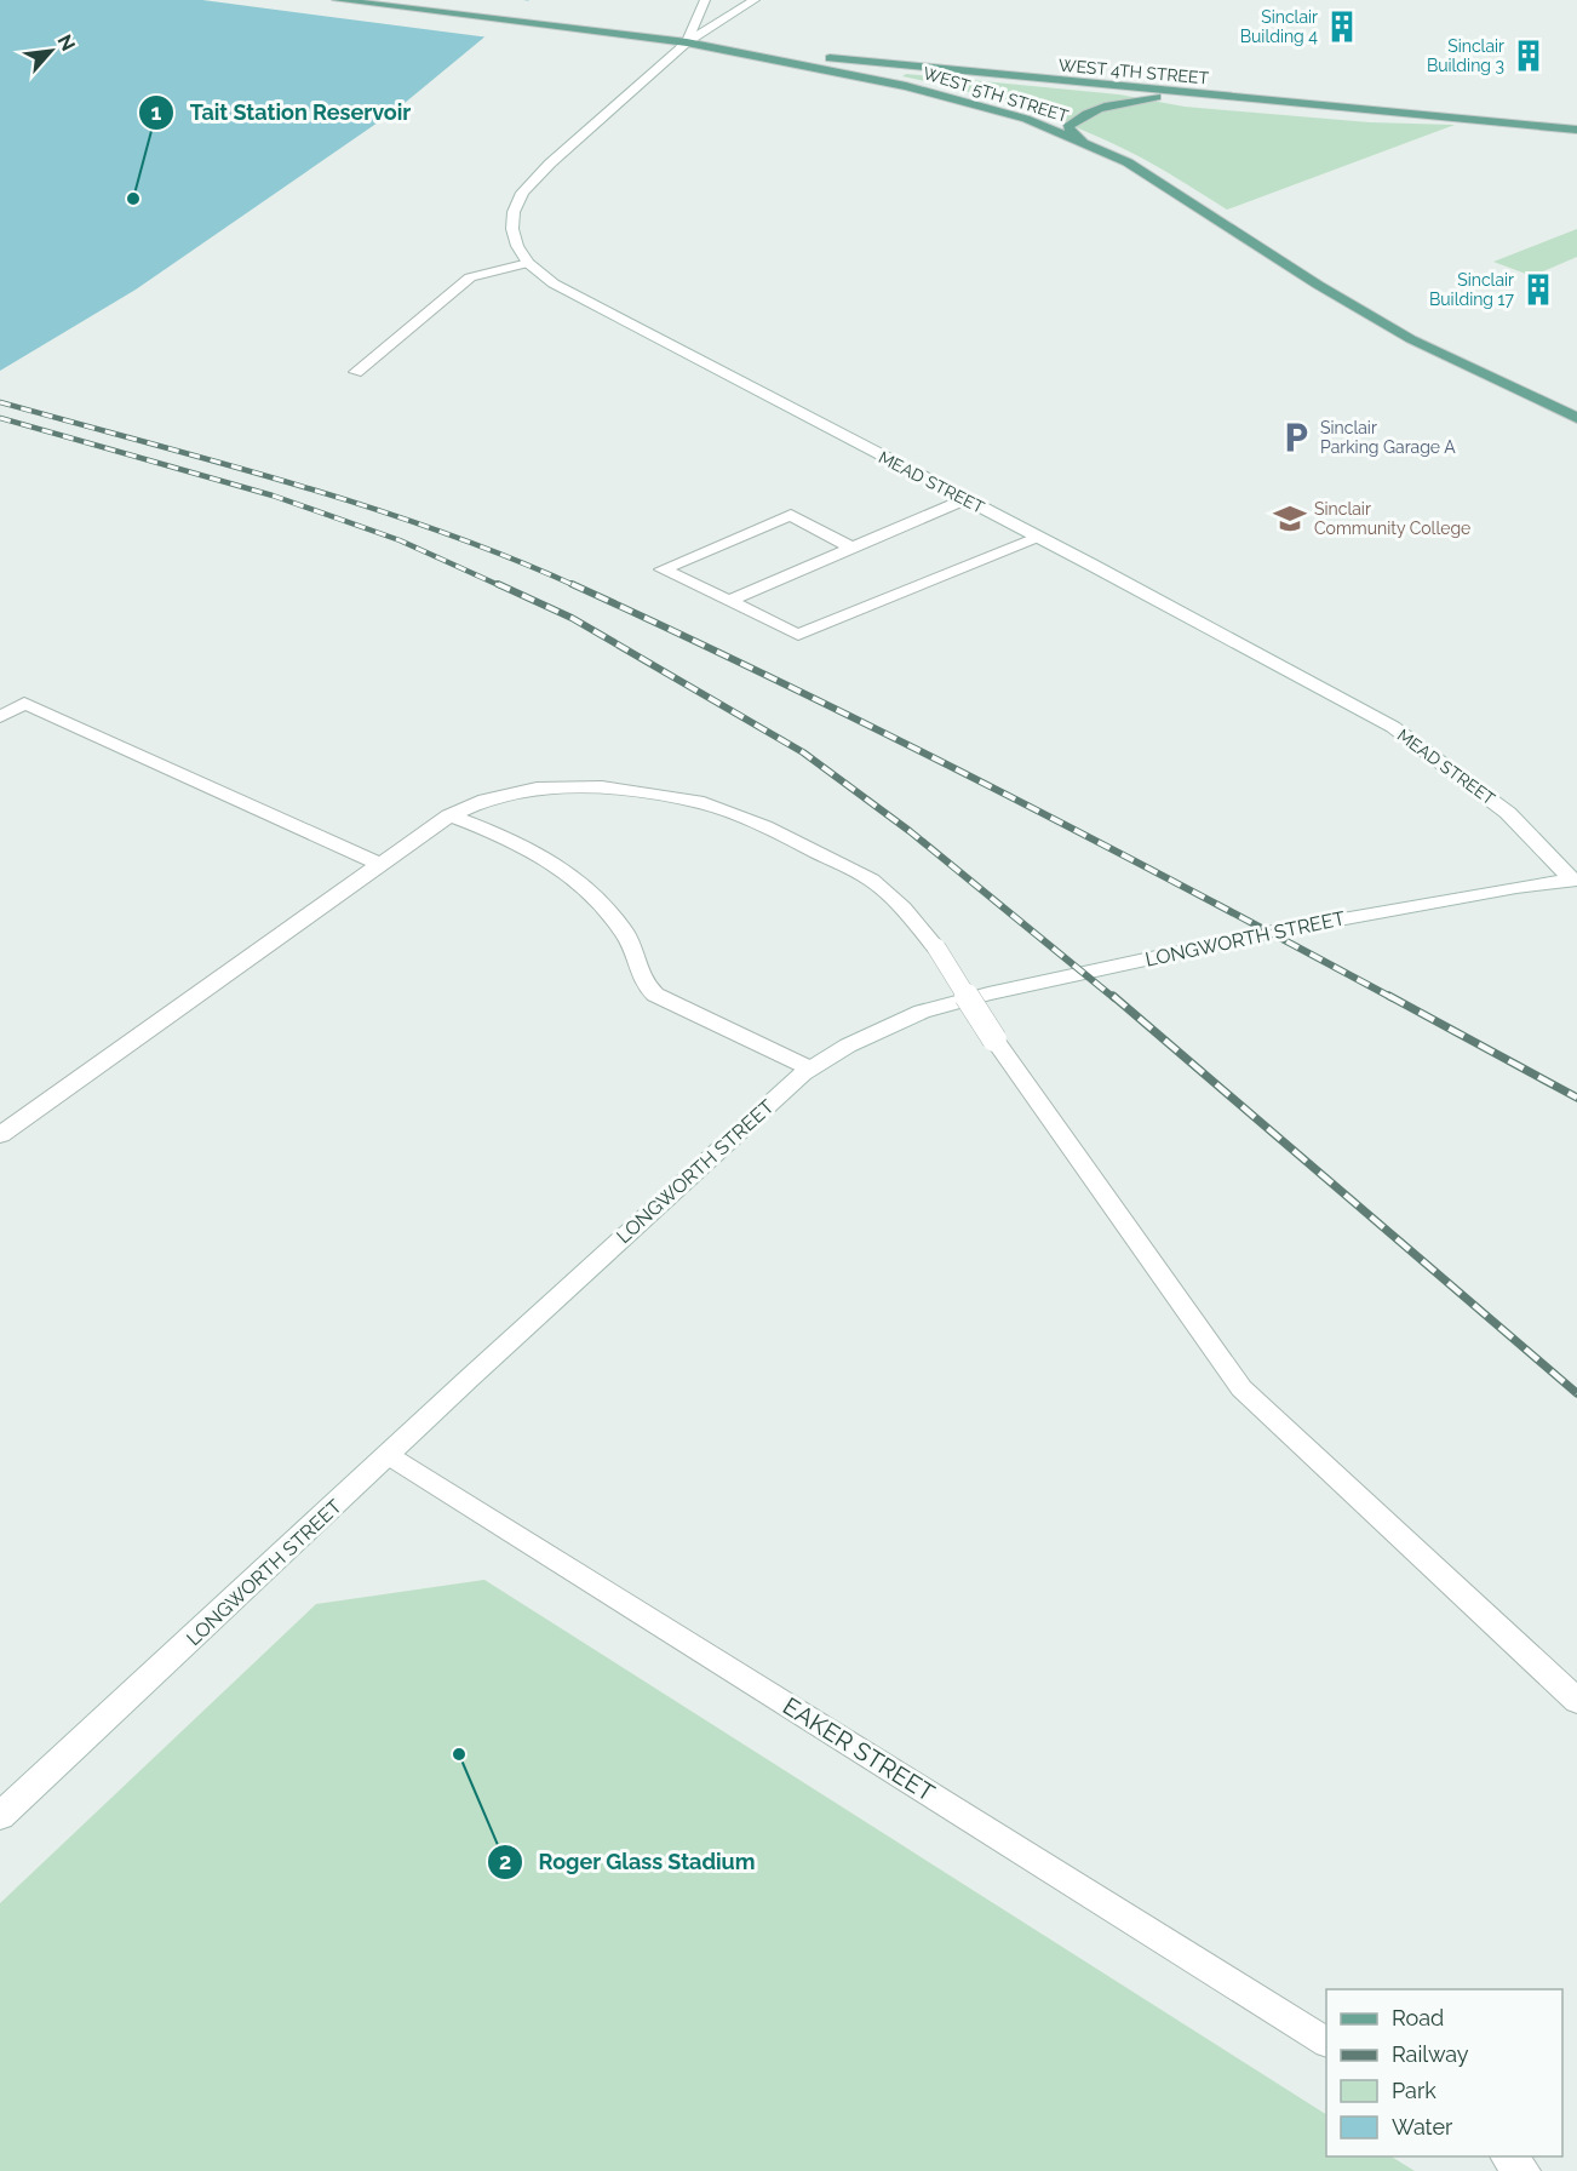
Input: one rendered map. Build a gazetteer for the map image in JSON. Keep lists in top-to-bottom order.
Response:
{
  "streets": {
    "main road": ["WEST 4TH STREET", "WEST 5TH STREET"],
    "street": ["MEAD STREET", "LONGWORTH STREET", "EAKER STREET"]
  },
  "crossings": [
    ["WEST 4TH STREET", "WEST 5TH STREET"],
    ["WEST 4TH STREET", "MEAD STREET"],
    ["WEST 5TH STREET", "MEAD STREET"],
    ["MEAD STREET", "LONGWORTH STREET"],
    ["LONGWORTH STREET", "EAKER STREET"]
  ],
  "places": {
    "building": ["Sinclair Building 4", "Sinclair Building 3", "Sinclair Building 17"],
    "other": ["Tait Station Reservoir", "Roger Glass Stadium"],
    "parking": ["Sinclair Parking Garage A"],
    "school or university": ["Sinclair Community College"]
  },
  "legend": [
    "Road",
    "Railway",
    "Park",
    "Water"
  ],
  "north": "top right"
}
